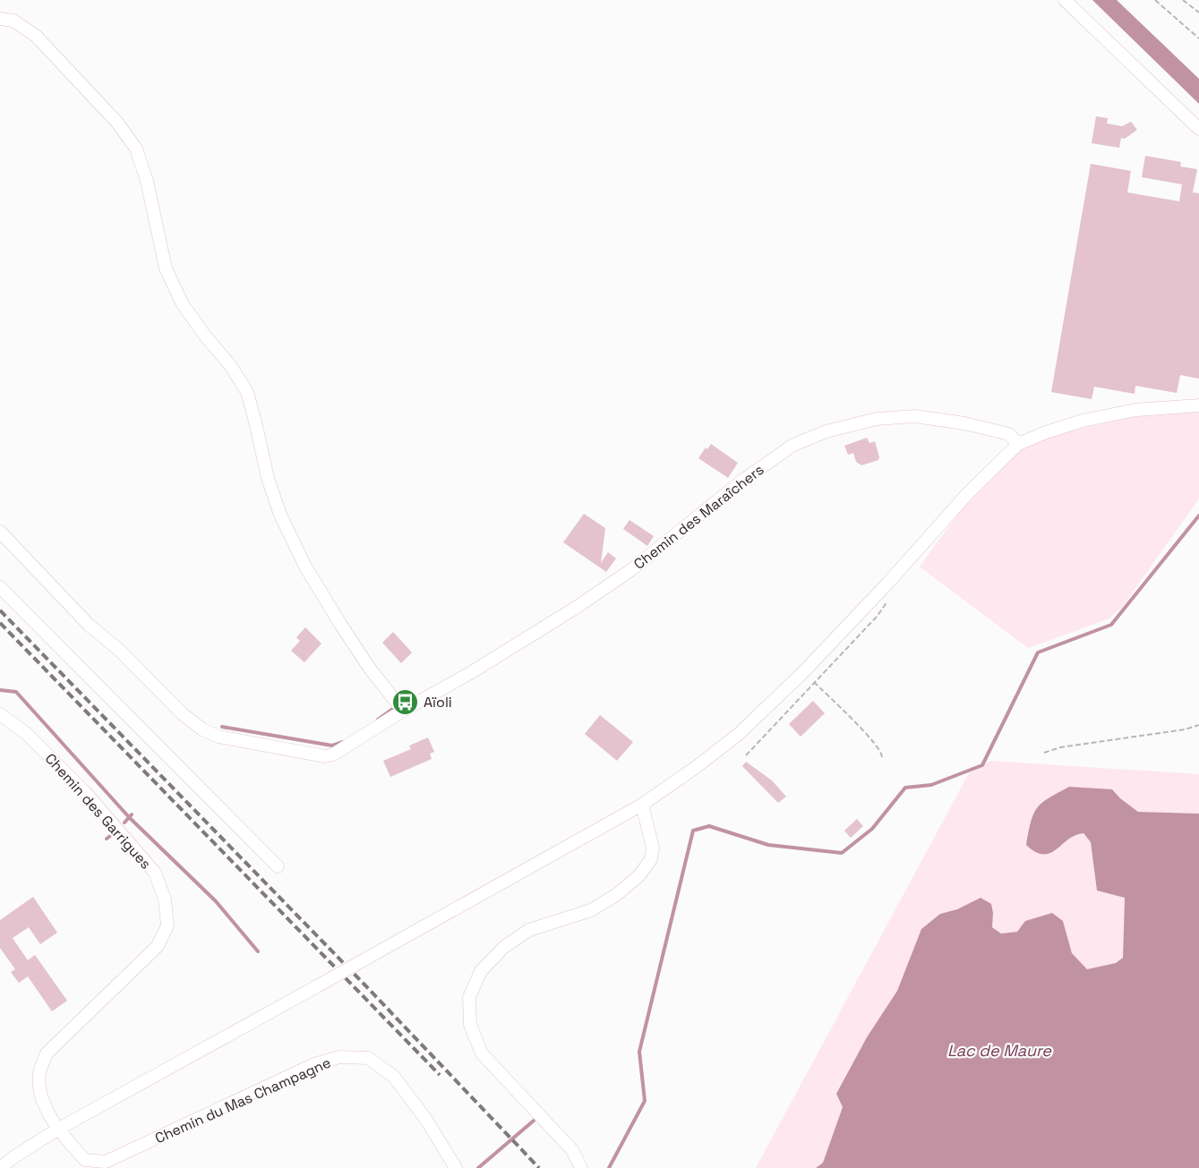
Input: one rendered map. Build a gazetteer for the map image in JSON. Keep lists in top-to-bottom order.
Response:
{
  "streets": {
    "street": ["Chemin des Maraîchers", "Chemin des Garrigues", "Chemin du Mas Champagne"]
  },
  "crossings": [
    ["Chemin des Garrigues", "Chemin du Mas Champagne"]
  ],
  "water": ["Lac de Maure"],
  "places": {
    "bus stop": ["Aïoli"]
  }
}
